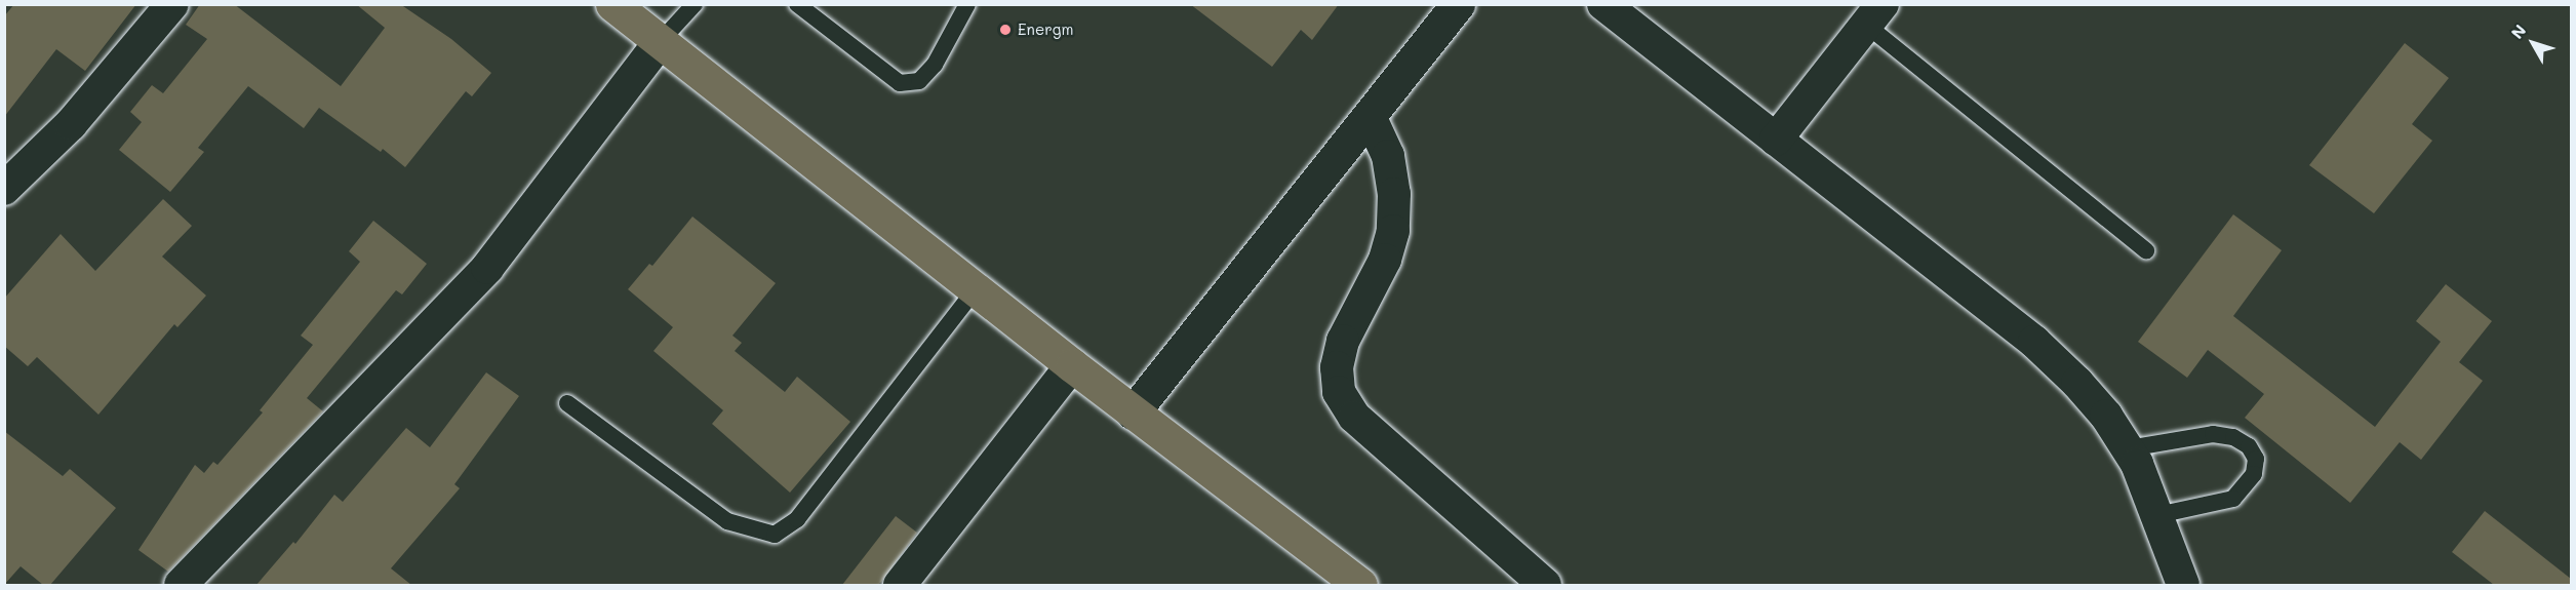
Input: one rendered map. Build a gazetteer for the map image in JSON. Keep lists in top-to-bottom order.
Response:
{
  "places": ["Energm"],
  "north": "top left"
}
